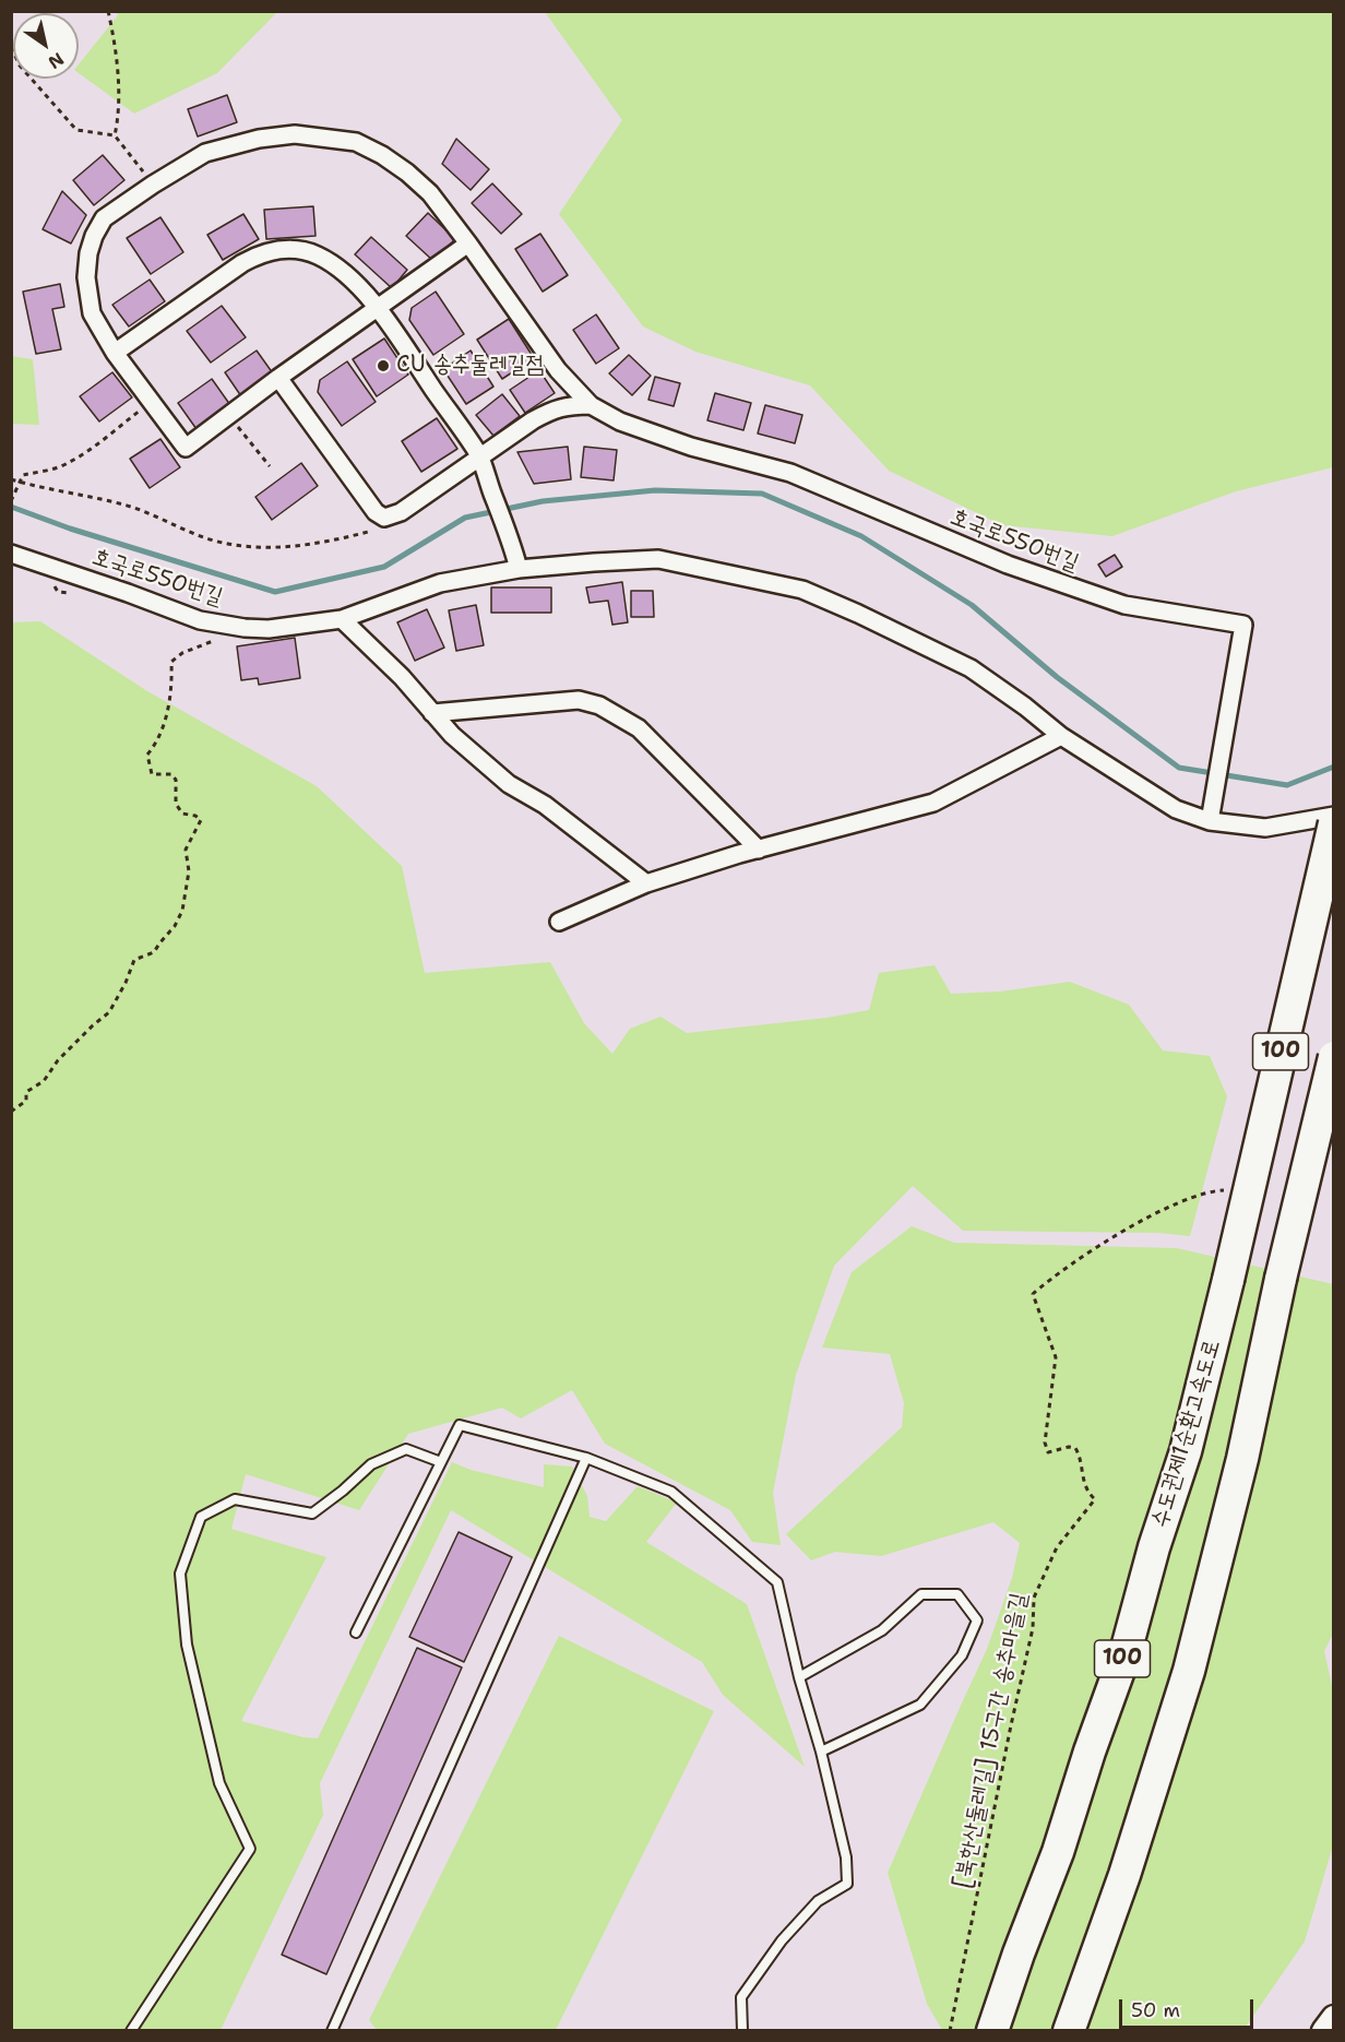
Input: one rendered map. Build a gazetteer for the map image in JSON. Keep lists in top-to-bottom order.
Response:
{
  "streets": {
    "highway": ["100", "수도권제1순환고속도로"],
    "street": ["호국로550번길"],
    "path": ["[북한산둘레길] 15구간 송추마을길"]
  },
  "places": ["CU 송추둘레길점"],
  "scale_bar": "50 m",
  "north": "bottom right"
}
